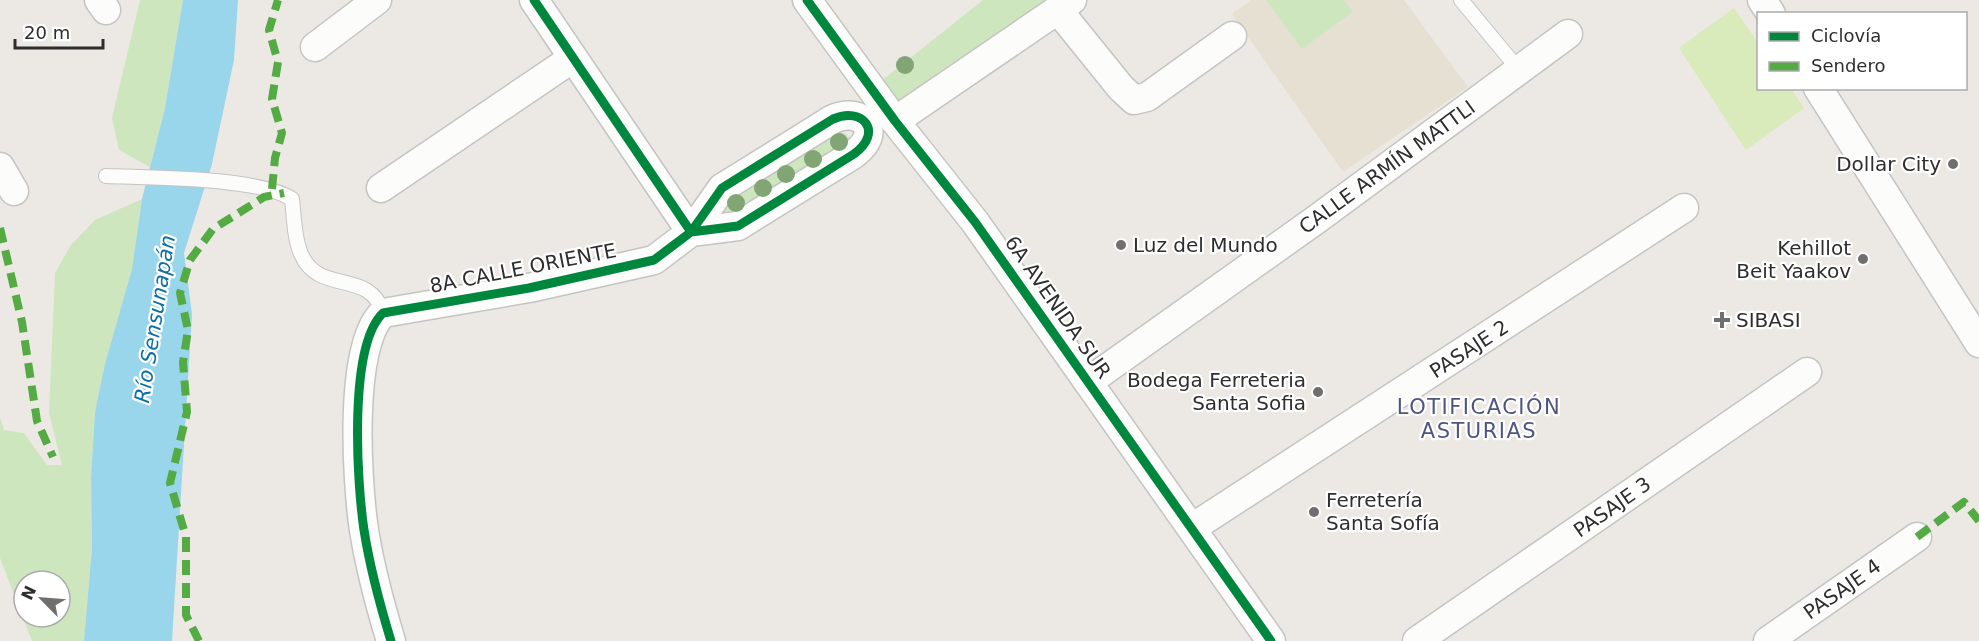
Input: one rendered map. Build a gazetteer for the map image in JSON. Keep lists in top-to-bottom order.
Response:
{
  "streets": {
    "street": [
      "CALLE ARMÍN MATTLI",
      "8A CALLE ORIENTE",
      "6A AVENIDA SUR",
      "PASAJE 2",
      "PASAJE 3",
      "PASAJE 4"
    ]
  },
  "crossings": [
    ["CALLE ARMÍN MATTLI", "6A AVENIDA SUR"],
    ["8A CALLE ORIENTE", "6A AVENIDA SUR"],
    ["6A AVENIDA SUR", "PASAJE 2"]
  ],
  "districts": ["LOTIFICACIÓN ASTURIAS"],
  "water": ["Río Sensunapán"],
  "places": {
    "other": [
      "Dollar City",
      "Luz del Mundo",
      "Kehillot Beit Yaakov",
      "Bodega Ferreteria Santa Sofia",
      "Ferretería Santa Sofía"
    ],
    "health": ["SIBASI"]
  },
  "legend": ["Ciclovía", "Sendero"],
  "scale_bar": "20 m",
  "north": "top left"
}
